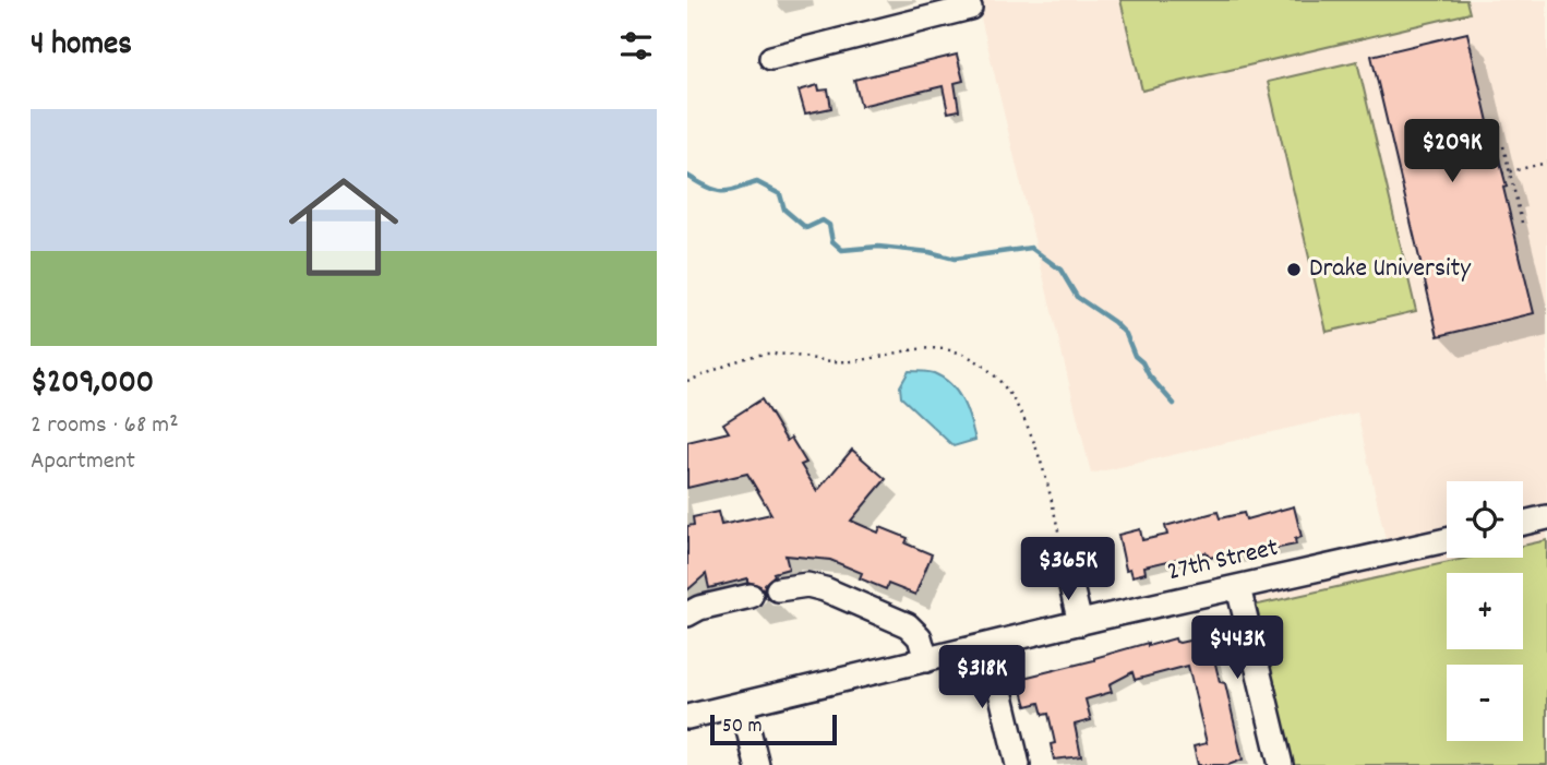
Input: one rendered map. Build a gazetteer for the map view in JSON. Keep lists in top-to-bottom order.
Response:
{
  "streets": {
    "street": ["27th Street"]
  },
  "places": ["Drake University"],
  "scale_bar": "50 m",
  "page": {
    "heading": "4 homes",
    "list": [
      {
        "name": "$209,000",
        "note": "2 rooms · 68 m² · Apartment"
      }
    ],
    "price": [
      "$209K",
      "$365K",
      "$443K",
      "$318K"
    ],
    "map_buttons": ["+", "−"],
    "scale": "50 m"
  }
}
